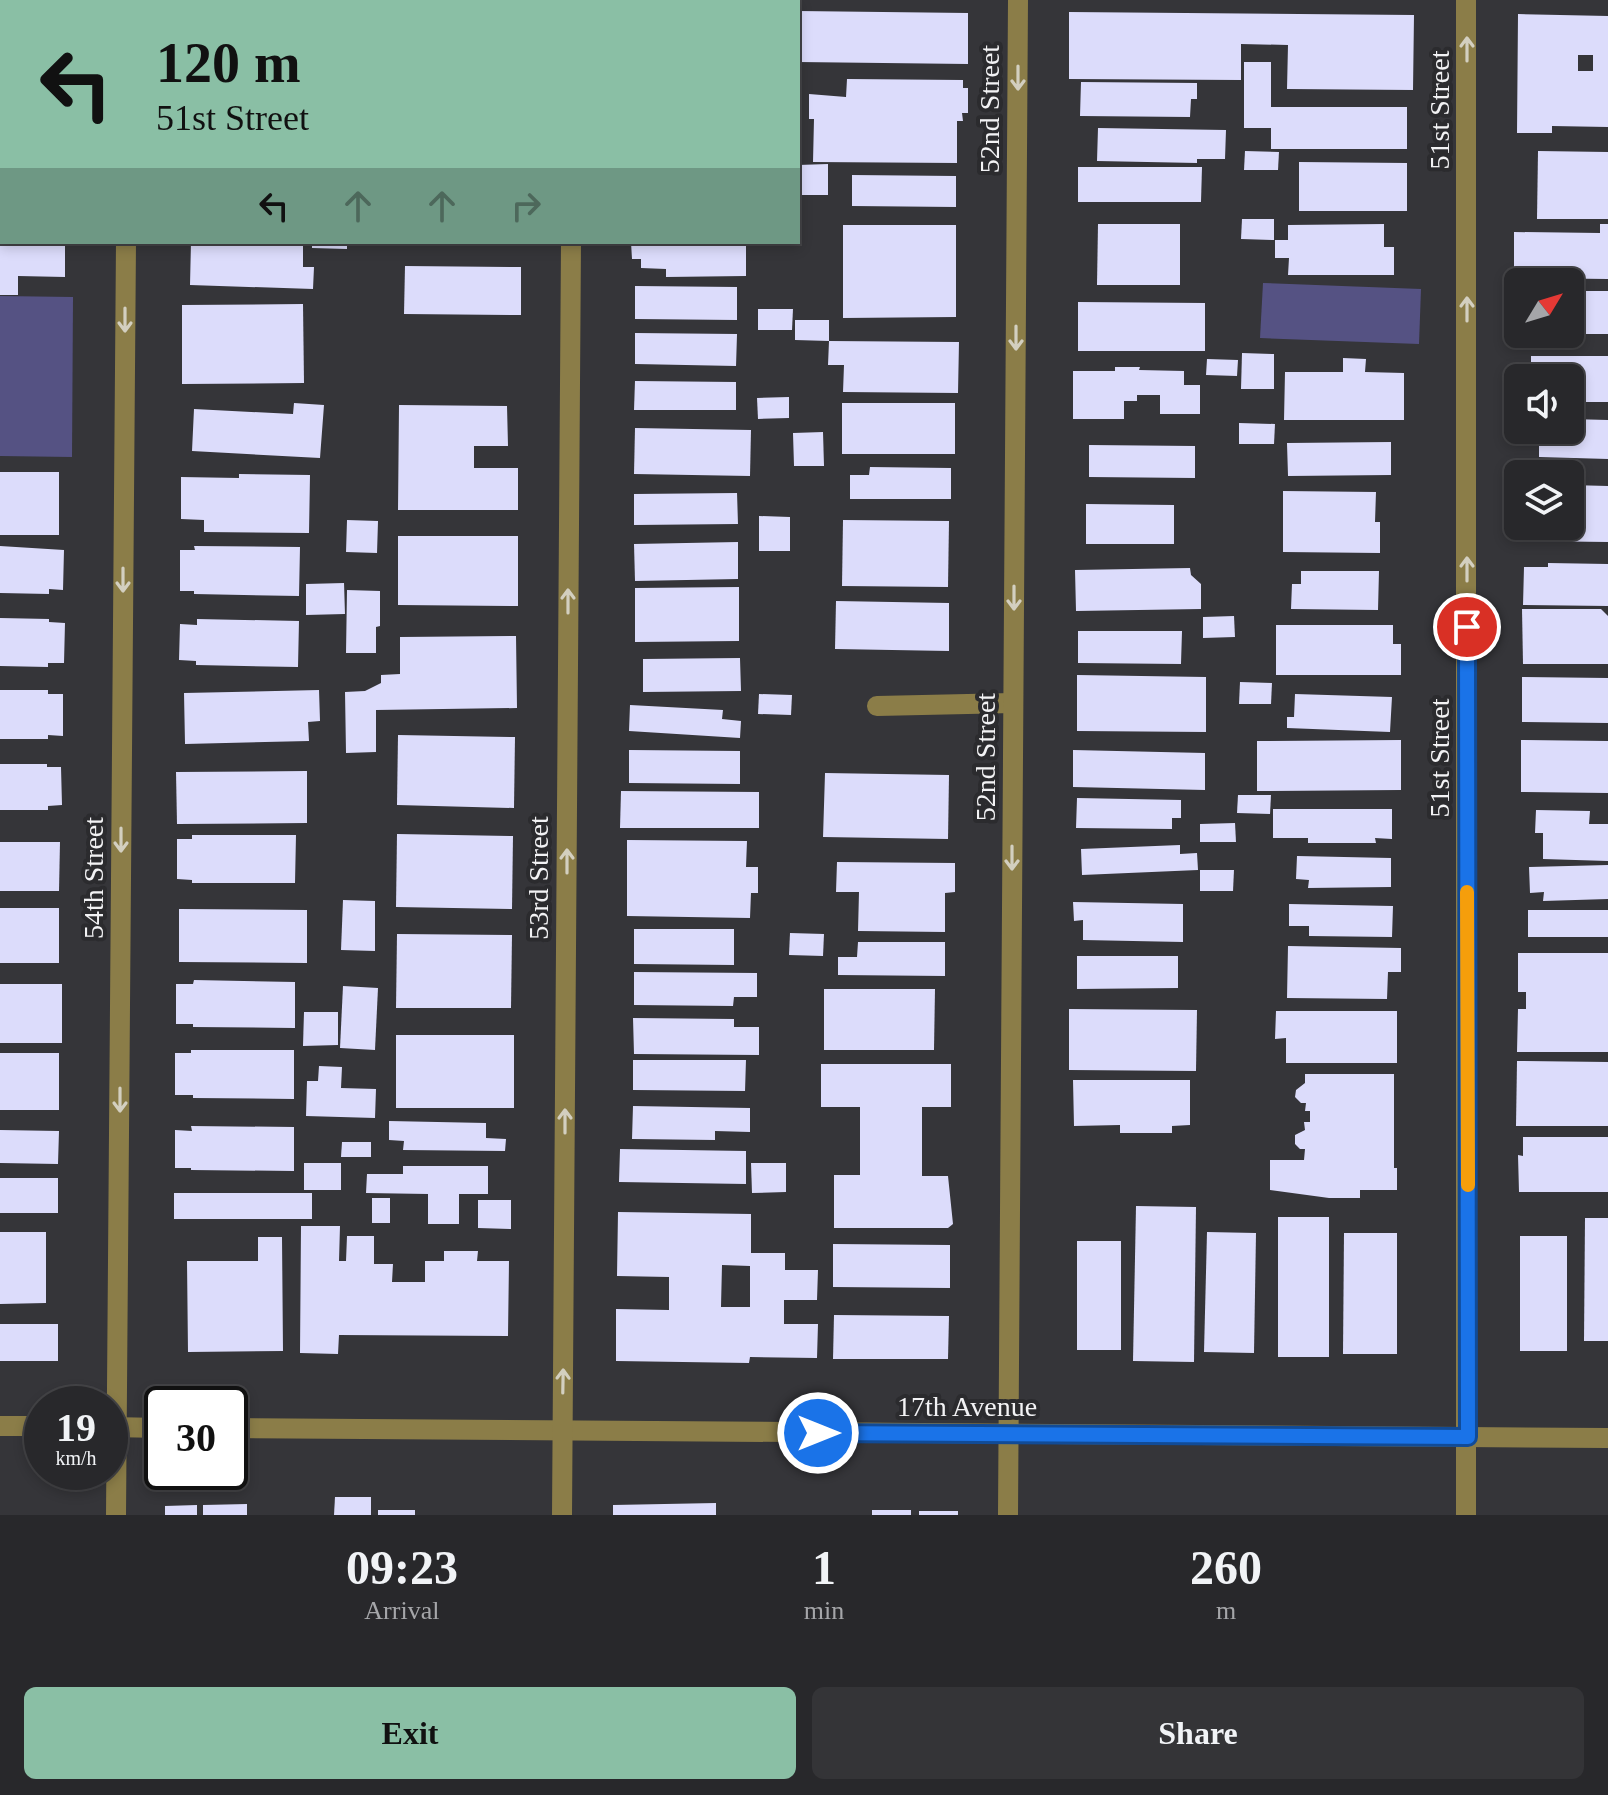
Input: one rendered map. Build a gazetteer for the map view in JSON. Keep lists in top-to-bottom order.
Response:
{
  "streets": {
    "street": [
      "52nd Street",
      "51st Street",
      "54th Street",
      "53rd Street",
      "17th Avenue"
    ]
  },
  "crossings": [
    ["52nd Street", "17th Avenue"],
    ["51st Street", "17th Avenue"],
    ["53rd Street", "17th Avenue"]
  ],
  "one_way": [
    "52nd Street",
    "51st Street",
    "54th Street",
    "53rd Street"
  ],
  "north": "top right",
  "page": {
    "turn": ["120 m", "51st Street"],
    "speed": "19 km/h",
    "limit": "30",
    "eta": [
      "09:23",
      "Arrival",
      "1",
      "min",
      "260",
      "m"
    ],
    "buttons": ["Exit", "Share"]
  }
}
